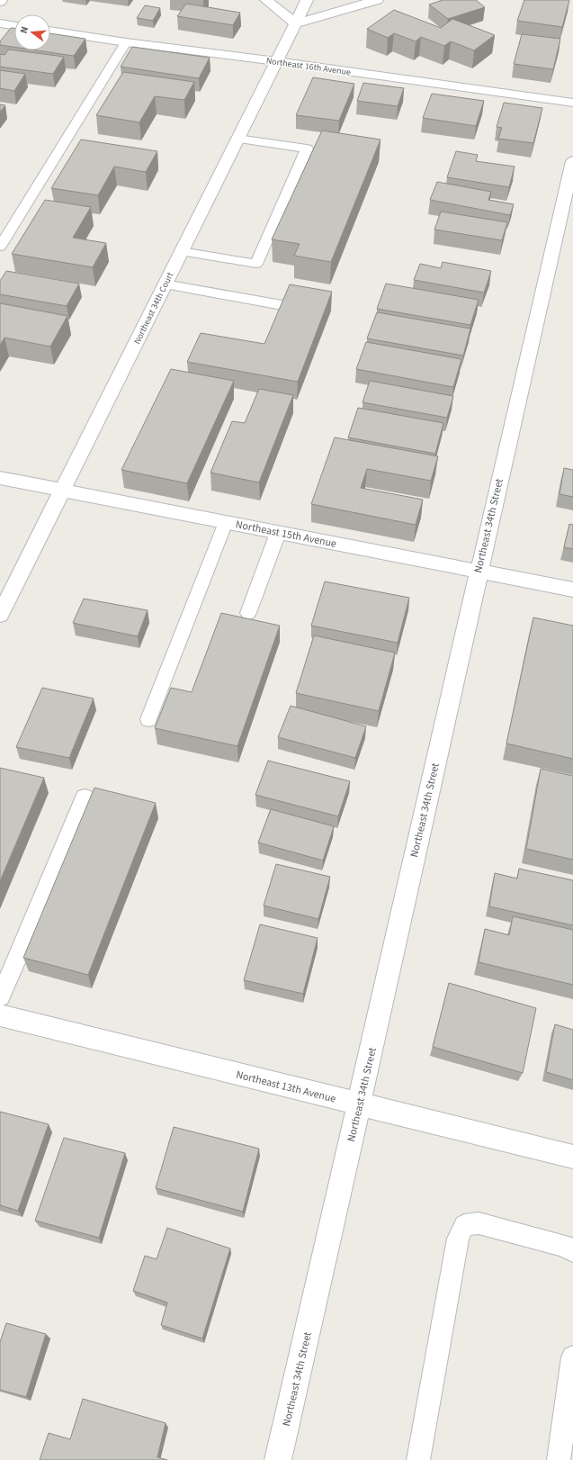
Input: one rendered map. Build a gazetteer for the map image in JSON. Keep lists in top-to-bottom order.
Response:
{
  "streets": {
    "street": [
      "Northeast 16th Avenue",
      "Northeast 34th Court",
      "Northeast 34th Street",
      "Northeast 15th Avenue",
      "Northeast 13th Avenue"
    ]
  },
  "crossings": [
    ["Northeast 16th Avenue", "Northeast 34th Court"],
    ["Northeast 34th Court", "Northeast 15th Avenue"],
    ["Northeast 34th Street", "Northeast 15th Avenue"],
    ["Northeast 34th Street", "Northeast 13th Avenue"]
  ],
  "north": "left"
}
